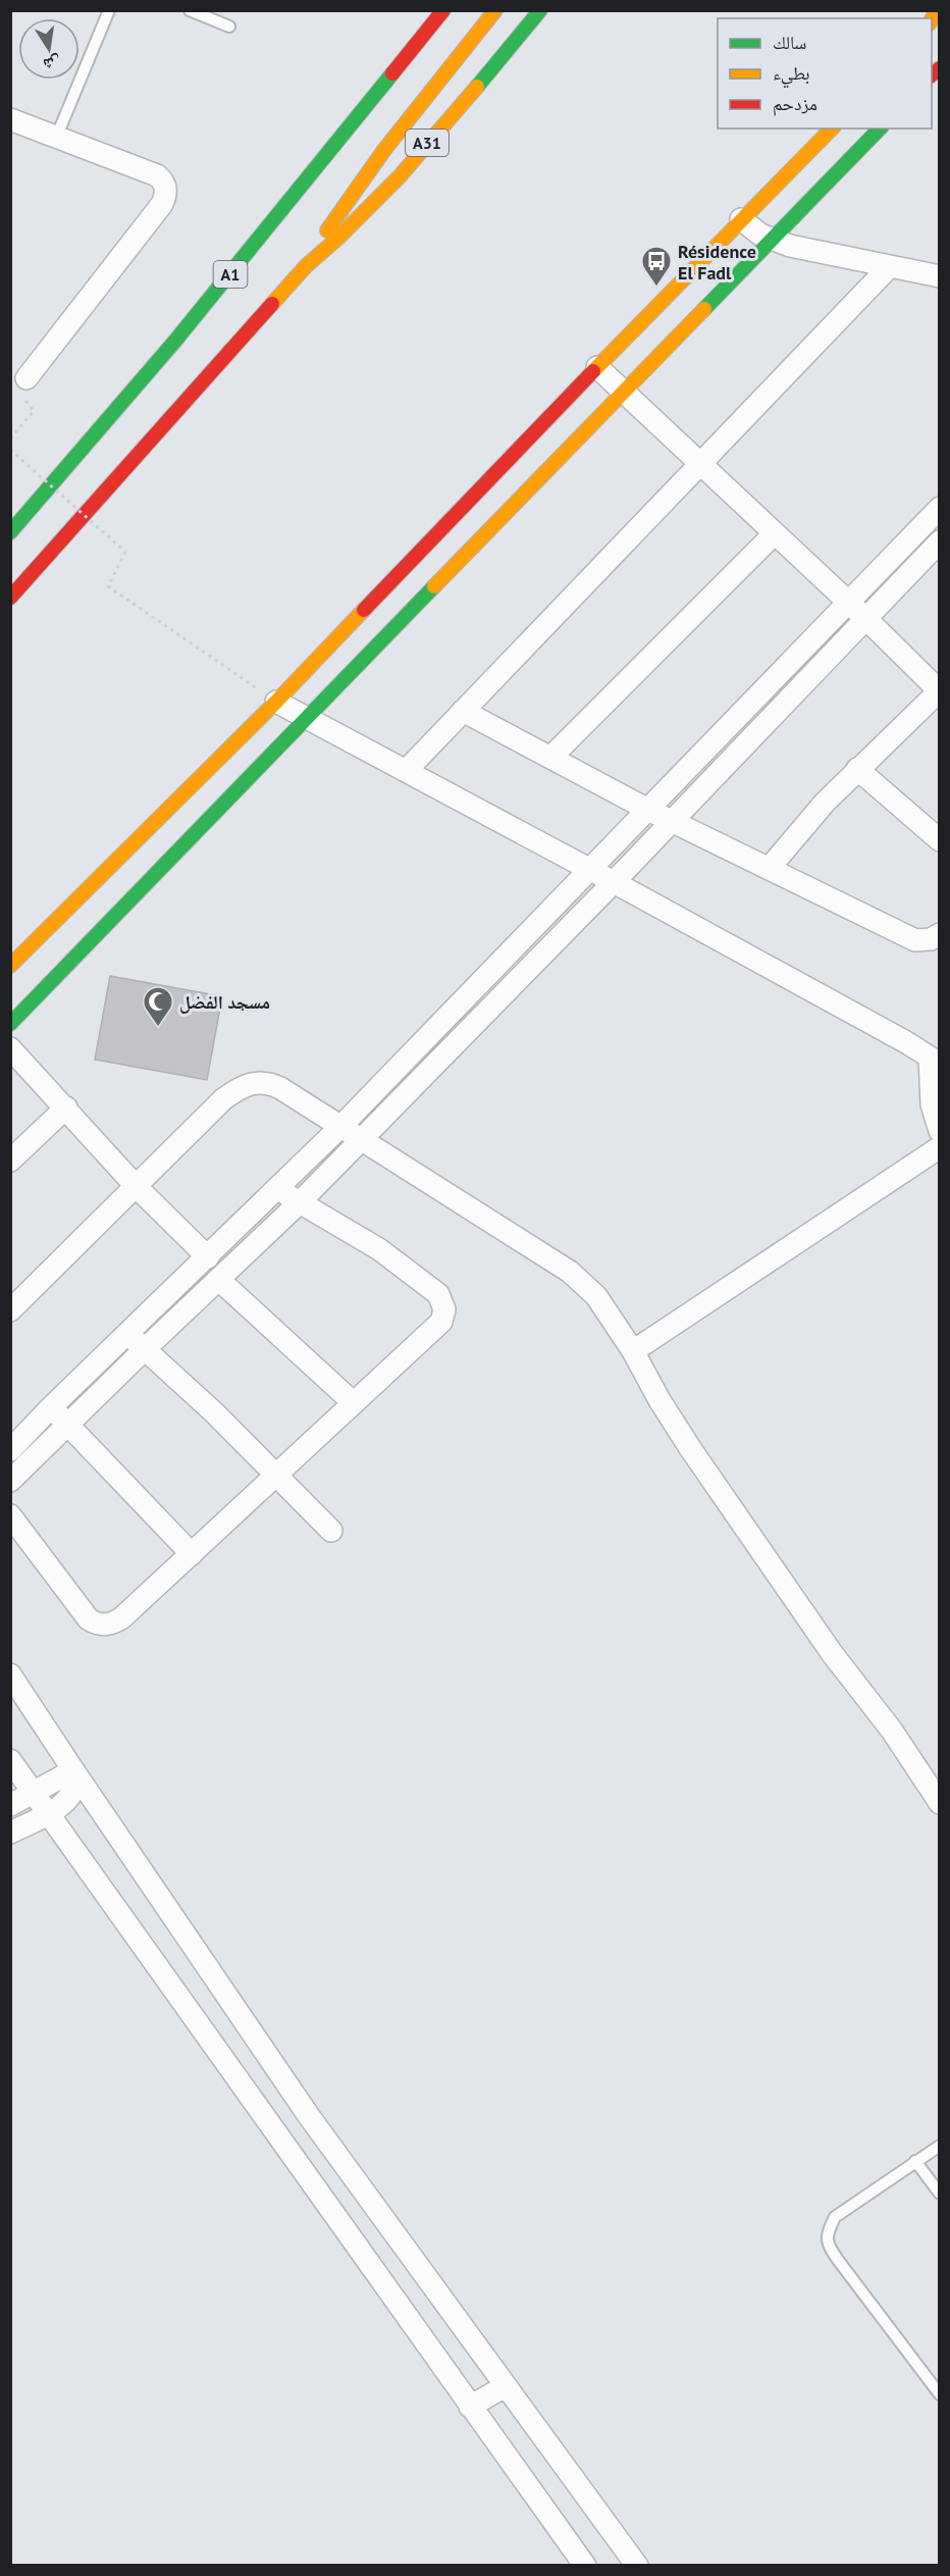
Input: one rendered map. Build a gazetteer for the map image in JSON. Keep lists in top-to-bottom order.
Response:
{
  "streets": {
    "main road": ["A31", "A1"]
  },
  "places": {
    "bus stop": ["Résidence El Fadl"],
    "mosque": ["مسجد الفضل"]
  },
  "legend": ["سالك", "بطيء", "مزدحم"],
  "north": "bottom"
}
